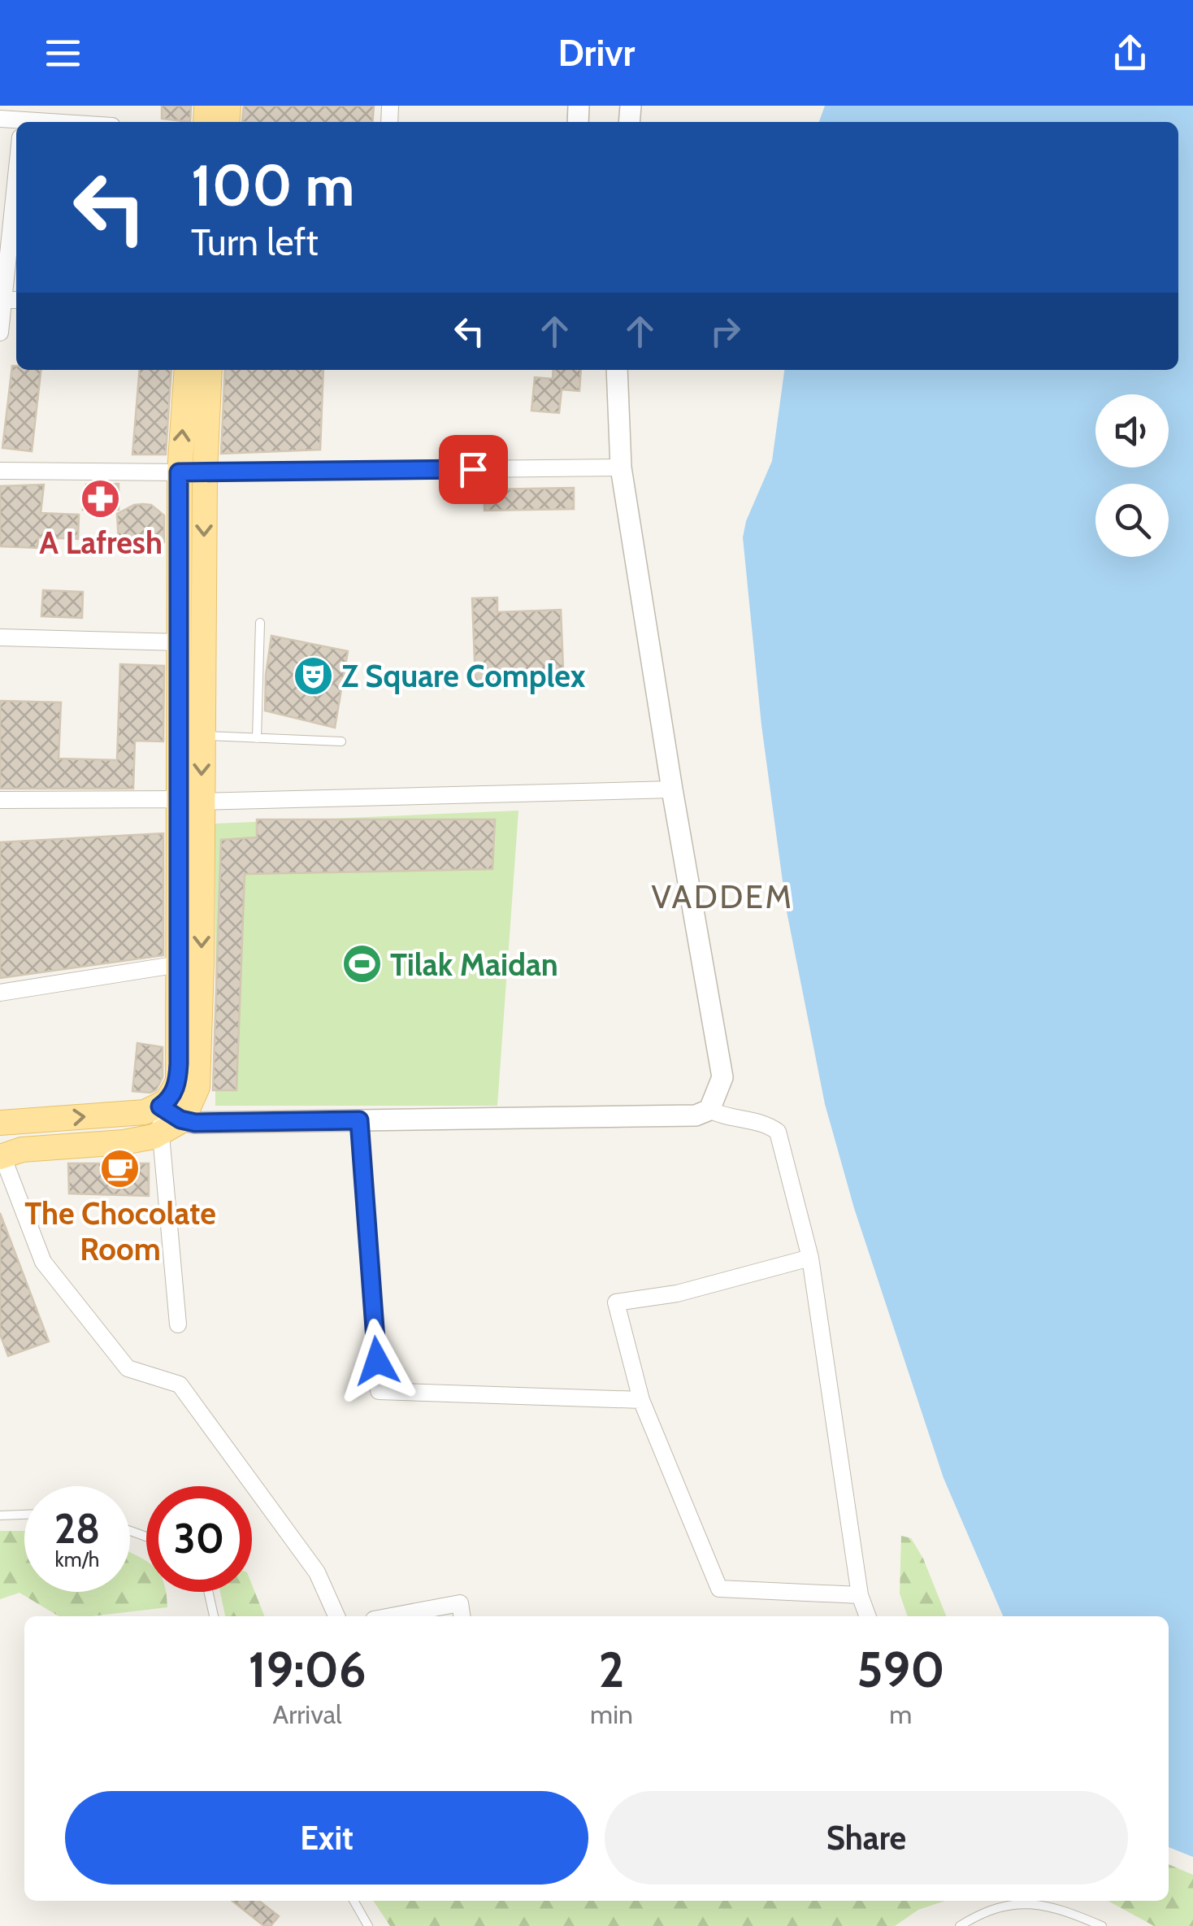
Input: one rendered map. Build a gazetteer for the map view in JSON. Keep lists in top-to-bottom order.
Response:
{
  "districts": ["VADDEM"],
  "places": {
    "pharmacy": ["A Lafresh"],
    "theatre": ["Z Square Complex"],
    "sports": ["Tilak Maidan"],
    "cafe": ["The Chocolate Room"]
  },
  "page": {
    "header": "Drivr",
    "turn": ["100 m", "Turn left"],
    "speed": "28 km/h",
    "limit": "30",
    "eta": [
      "19:06",
      "Arrival",
      "2",
      "min",
      "590",
      "m"
    ],
    "buttons": ["Exit", "Share"]
  }
}
